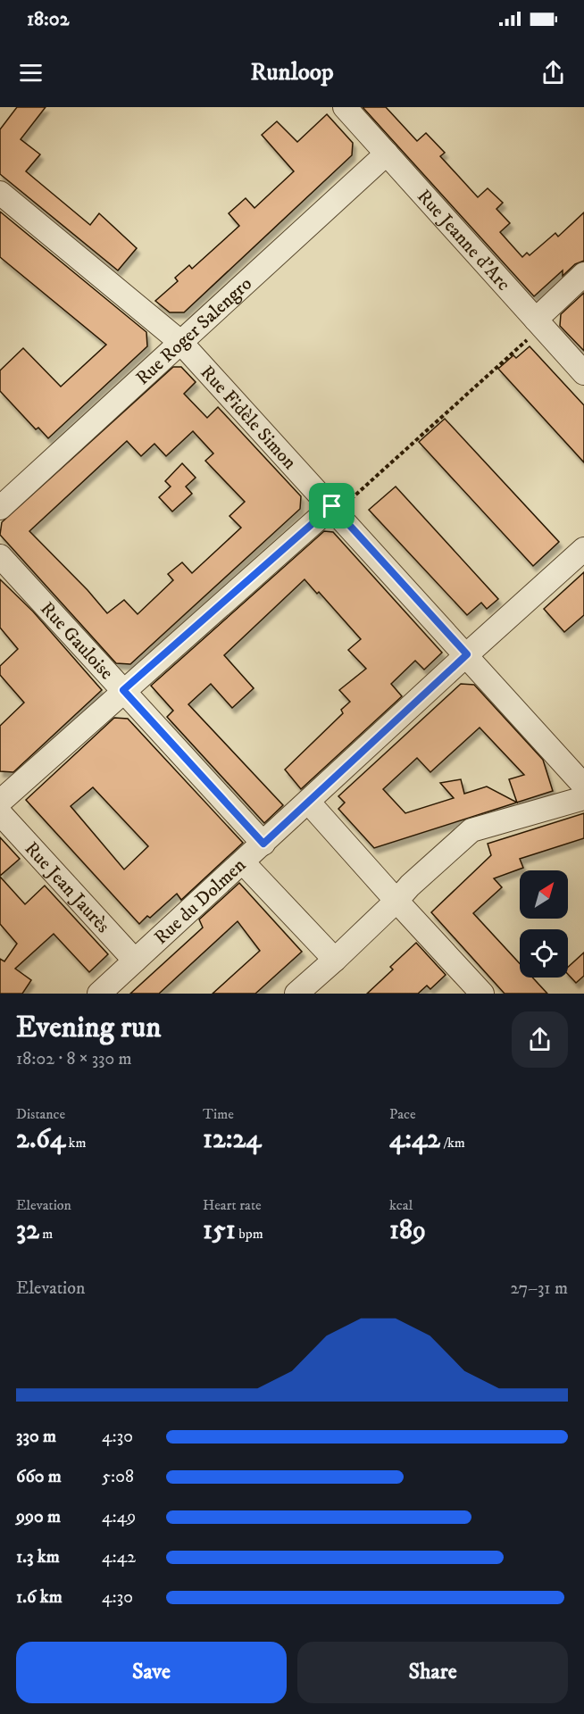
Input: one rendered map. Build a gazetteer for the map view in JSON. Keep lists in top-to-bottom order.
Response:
{
  "streets": {
    "street": [
      "Rue Jeanne d'Arc",
      "Rue Roger Salengro",
      "Rue Fidèle Simon",
      "Rue Gauloise",
      "Rue Jean Jaurès",
      "Rue du Dolmen"
    ]
  },
  "crossings": [
    ["Rue Jeanne d'Arc", "Rue Roger Salengro"],
    ["Rue Roger Salengro", "Rue Fidèle Simon"],
    ["Rue Fidèle Simon", "Rue du Dolmen"],
    ["Rue Gauloise", "Rue du Dolmen"],
    ["Rue Jean Jaurès", "Rue du Dolmen"]
  ],
  "north": "top right",
  "page": {
    "status": "18:02",
    "header": "Runloop",
    "heading": ["Evening run", "18:02 · 8 × 330 m"],
    "stats": [
      ["Distance", "2.64 km"],
      ["Time", "12:24"],
      ["Pace", "4:42 /km"],
      ["Elevation", "32 m"],
      ["Heart rate", "151 bpm"],
      ["kcal", "189"]
    ],
    "chart": ["Elevation", "27–31 m"],
    "list": [
      {
        "name": "330 m",
        "note": "4:30"
      },
      {
        "name": "660 m",
        "note": "5:08"
      },
      {
        "name": "990 m",
        "note": "4:49"
      },
      {
        "name": "1.3 km",
        "note": "4:42"
      },
      {
        "name": "1.6 km",
        "note": "4:30"
      }
    ],
    "buttons": ["Save", "Share"]
  }
}
